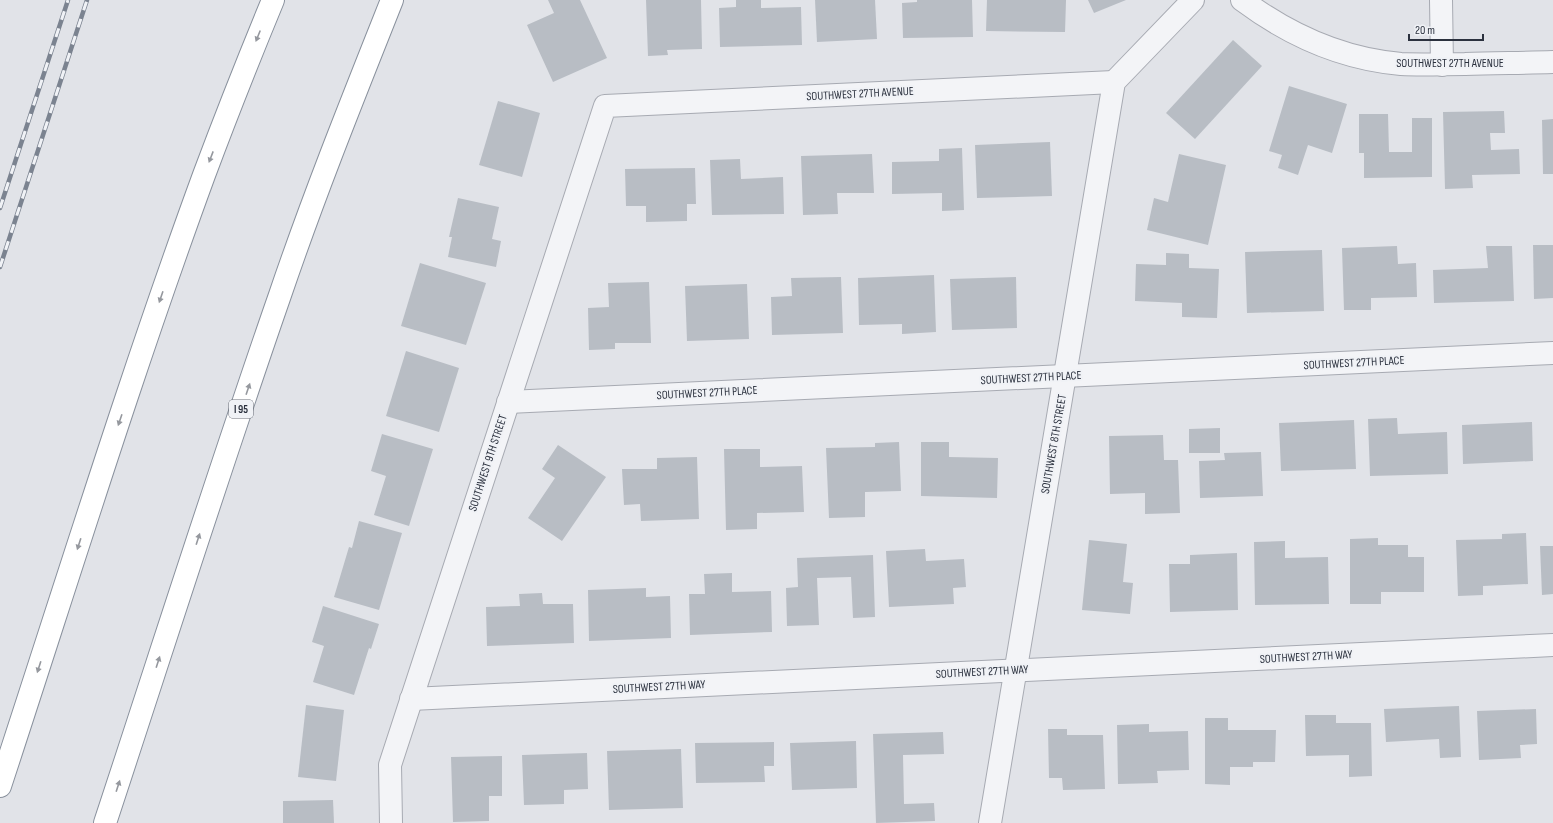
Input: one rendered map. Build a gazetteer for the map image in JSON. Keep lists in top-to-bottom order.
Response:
{
  "streets": {
    "highway": ["I 95"],
    "street": [
      "SOUTHWEST 27TH AVENUE",
      "SOUTHWEST 27TH PLACE",
      "SOUTHWEST 8TH STREET",
      "SOUTHWEST 9TH STREET",
      "SOUTHWEST 27TH WAY"
    ]
  },
  "crossings": [
    ["SOUTHWEST 27TH AVENUE", "SOUTHWEST 8TH STREET"],
    ["SOUTHWEST 27TH AVENUE", "SOUTHWEST 9TH STREET"],
    ["SOUTHWEST 27TH PLACE", "SOUTHWEST 8TH STREET"],
    ["SOUTHWEST 27TH PLACE", "SOUTHWEST 9TH STREET"],
    ["SOUTHWEST 8TH STREET", "SOUTHWEST 27TH WAY"],
    ["SOUTHWEST 9TH STREET", "SOUTHWEST 27TH WAY"]
  ],
  "scale_bar": "20 m"
}
